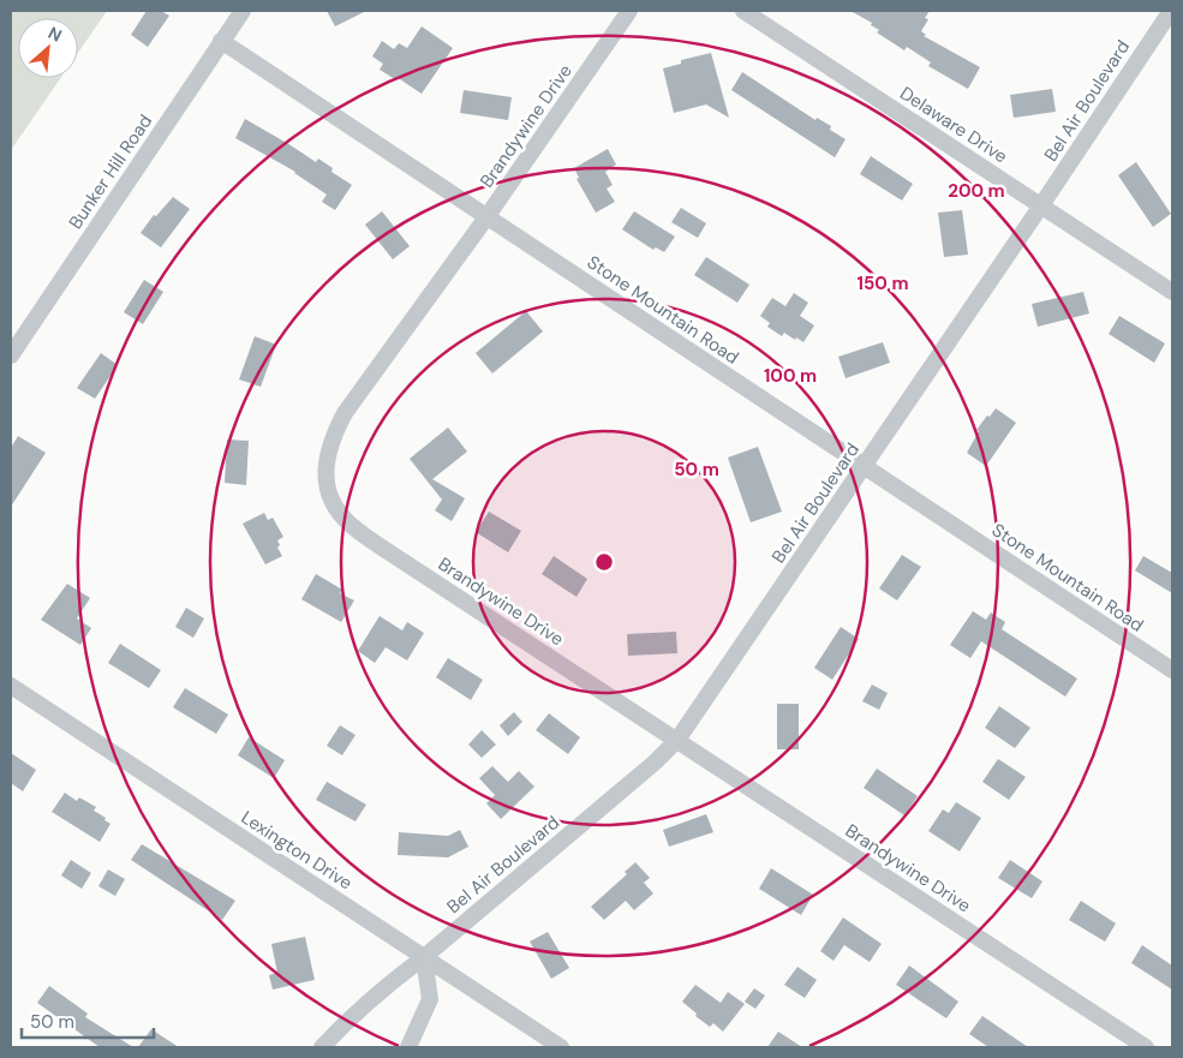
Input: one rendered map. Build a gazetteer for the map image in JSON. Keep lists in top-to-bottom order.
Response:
{
  "streets": {
    "street": [
      "Bel Air Boulevard",
      "Delaware Drive",
      "Brandywine Drive",
      "Bunker Hill Road",
      "Stone Mountain Road",
      "Lexington Drive"
    ]
  },
  "crossings": [
    ["Bel Air Boulevard", "Delaware Drive"],
    ["Bel Air Boulevard", "Brandywine Drive"],
    ["Bel Air Boulevard", "Stone Mountain Road"],
    ["Bel Air Boulevard", "Lexington Drive"],
    ["Brandywine Drive", "Stone Mountain Road"],
    ["Bunker Hill Road", "Stone Mountain Road"]
  ],
  "scale_bar": "50 m",
  "north": "top right",
  "rings": [
    "200 m",
    "150 m",
    "100 m",
    "50 m"
  ]
}
